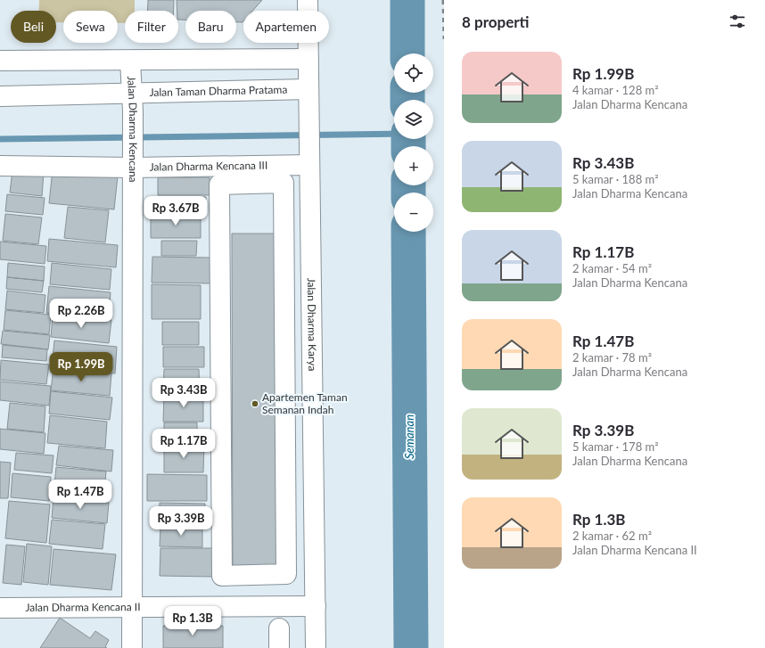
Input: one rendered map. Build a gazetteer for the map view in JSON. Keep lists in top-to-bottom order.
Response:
{
  "streets": {
    "street": [
      "Jalan Taman Dharma Pratama",
      "Jalan Dharma Kencana",
      "Jalan Dharma Kencana III",
      "Jalan Dharma Karya",
      "Jalan Dharma Kencana II"
    ]
  },
  "crossings": [
    ["Jalan Taman Dharma Pratama", "Jalan Dharma Kencana"],
    ["Jalan Taman Dharma Pratama", "Jalan Dharma Karya"],
    ["Jalan Dharma Kencana", "Jalan Dharma Kencana III"],
    ["Jalan Dharma Kencana", "Jalan Dharma Kencana II"],
    ["Jalan Dharma Kencana III", "Jalan Dharma Karya"],
    ["Jalan Dharma Karya", "Jalan Dharma Kencana II"]
  ],
  "water": ["Semanan"],
  "places": ["Apartemen Taman Semanan Indah"],
  "page": {
    "heading": "8 properti",
    "chip": [
      "Beli",
      "Sewa",
      "Filter",
      "Baru",
      "Apartemen"
    ],
    "list": [
      {
        "name": "Rp 1.99B",
        "note": "4 kamar · 128 m² · Jalan Dharma Kencana"
      },
      {
        "name": "Rp 3.43B",
        "note": "5 kamar · 188 m² · Jalan Dharma Kencana"
      },
      {
        "name": "Rp 1.17B",
        "note": "2 kamar · 54 m² · Jalan Dharma Kencana"
      },
      {
        "name": "Rp 1.47B",
        "note": "2 kamar · 78 m² · Jalan Dharma Kencana"
      },
      {
        "name": "Rp 3.39B",
        "note": "5 kamar · 178 m² · Jalan Dharma Kencana"
      },
      {
        "name": "Rp 1.3B",
        "note": "2 kamar · 62 m² · Jalan Dharma Kencana II"
      }
    ],
    "map_buttons": ["+", "−"],
    "price": [
      "Rp 3.67B",
      "Rp 2.26B",
      "Rp 1.99B",
      "Rp 3.43B",
      "Rp 1.17B",
      "Rp 1.47B",
      "Rp 3.39B",
      "Rp 1.3B"
    ]
  }
}
